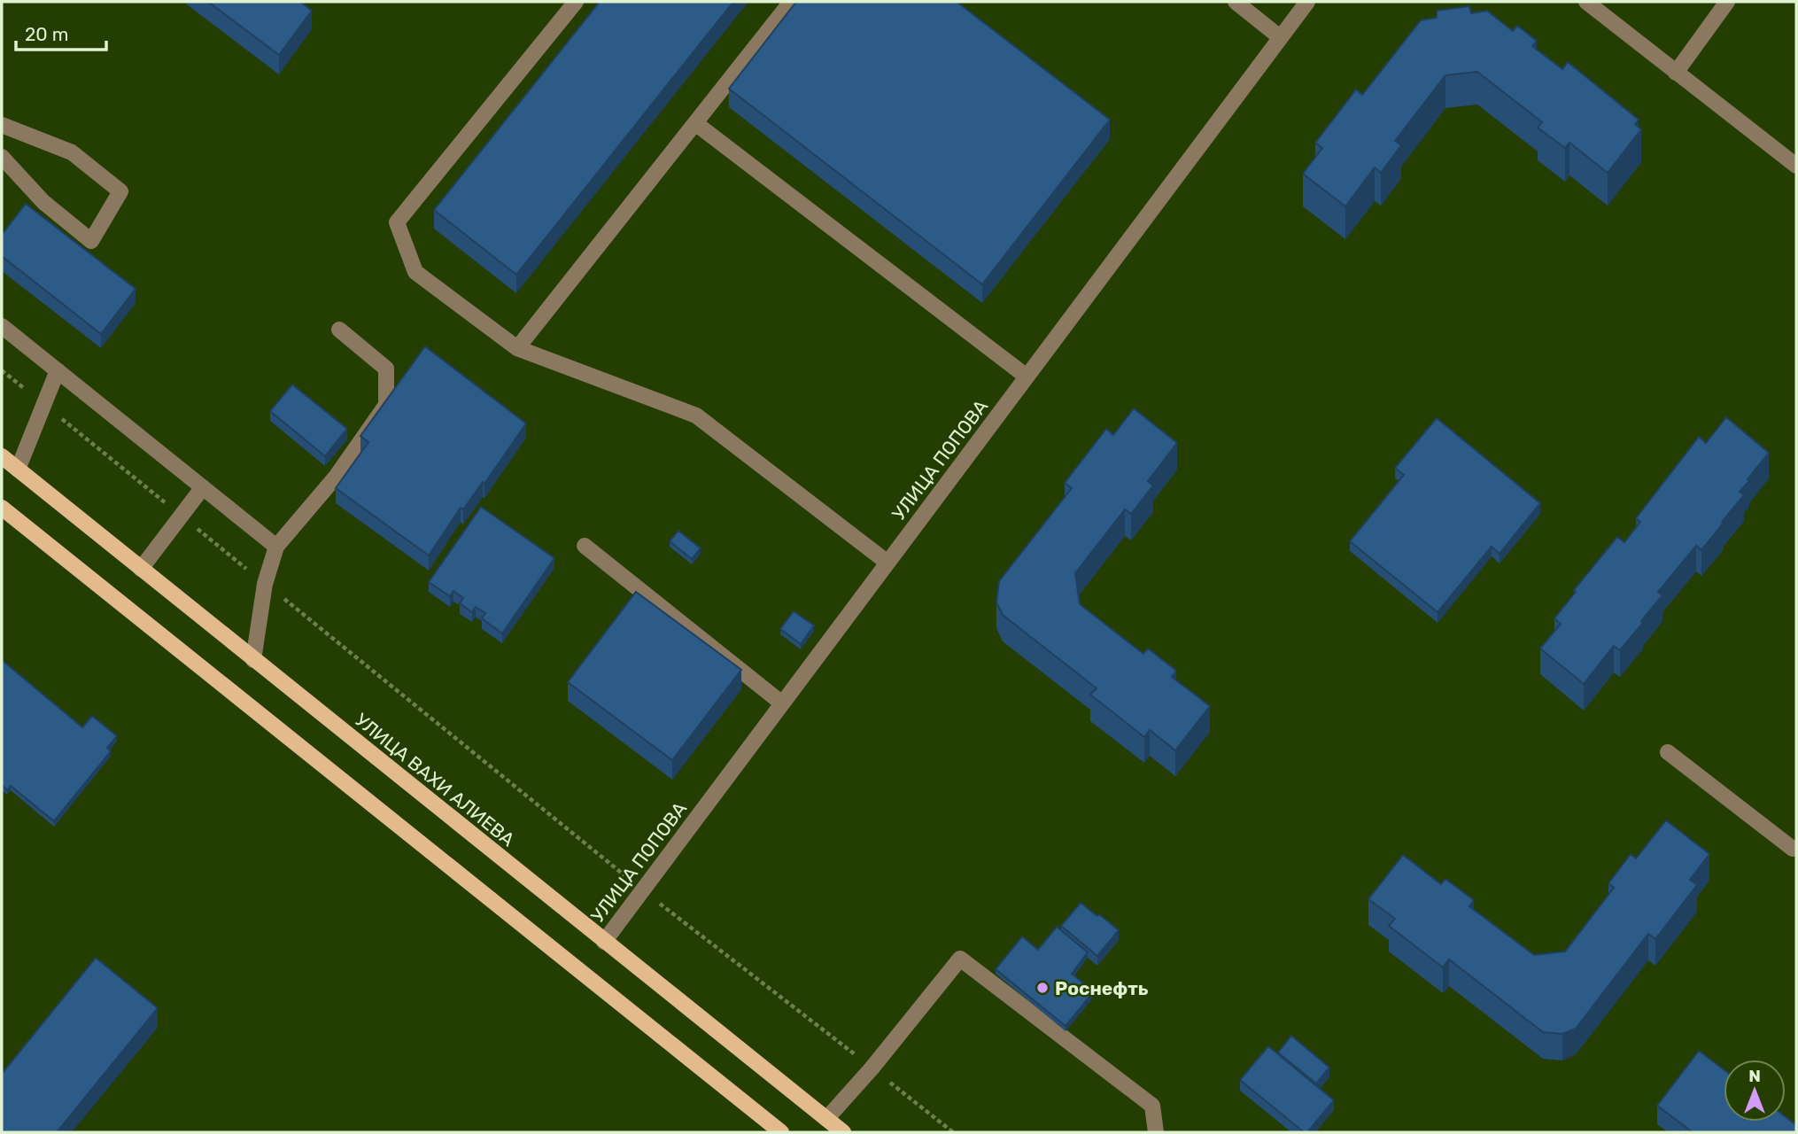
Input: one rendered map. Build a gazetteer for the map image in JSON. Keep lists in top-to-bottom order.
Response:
{
  "streets": {
    "main road": ["УЛИЦА ВАХИ АЛИЕВА"],
    "street": ["УЛИЦА ПОПОВА"]
  },
  "crossings": [
    ["УЛИЦА ПОПОВА", "УЛИЦА ВАХИ АЛИЕВА"]
  ],
  "places": ["Роснефть"],
  "scale_bar": "20 m",
  "north": "top"
}
